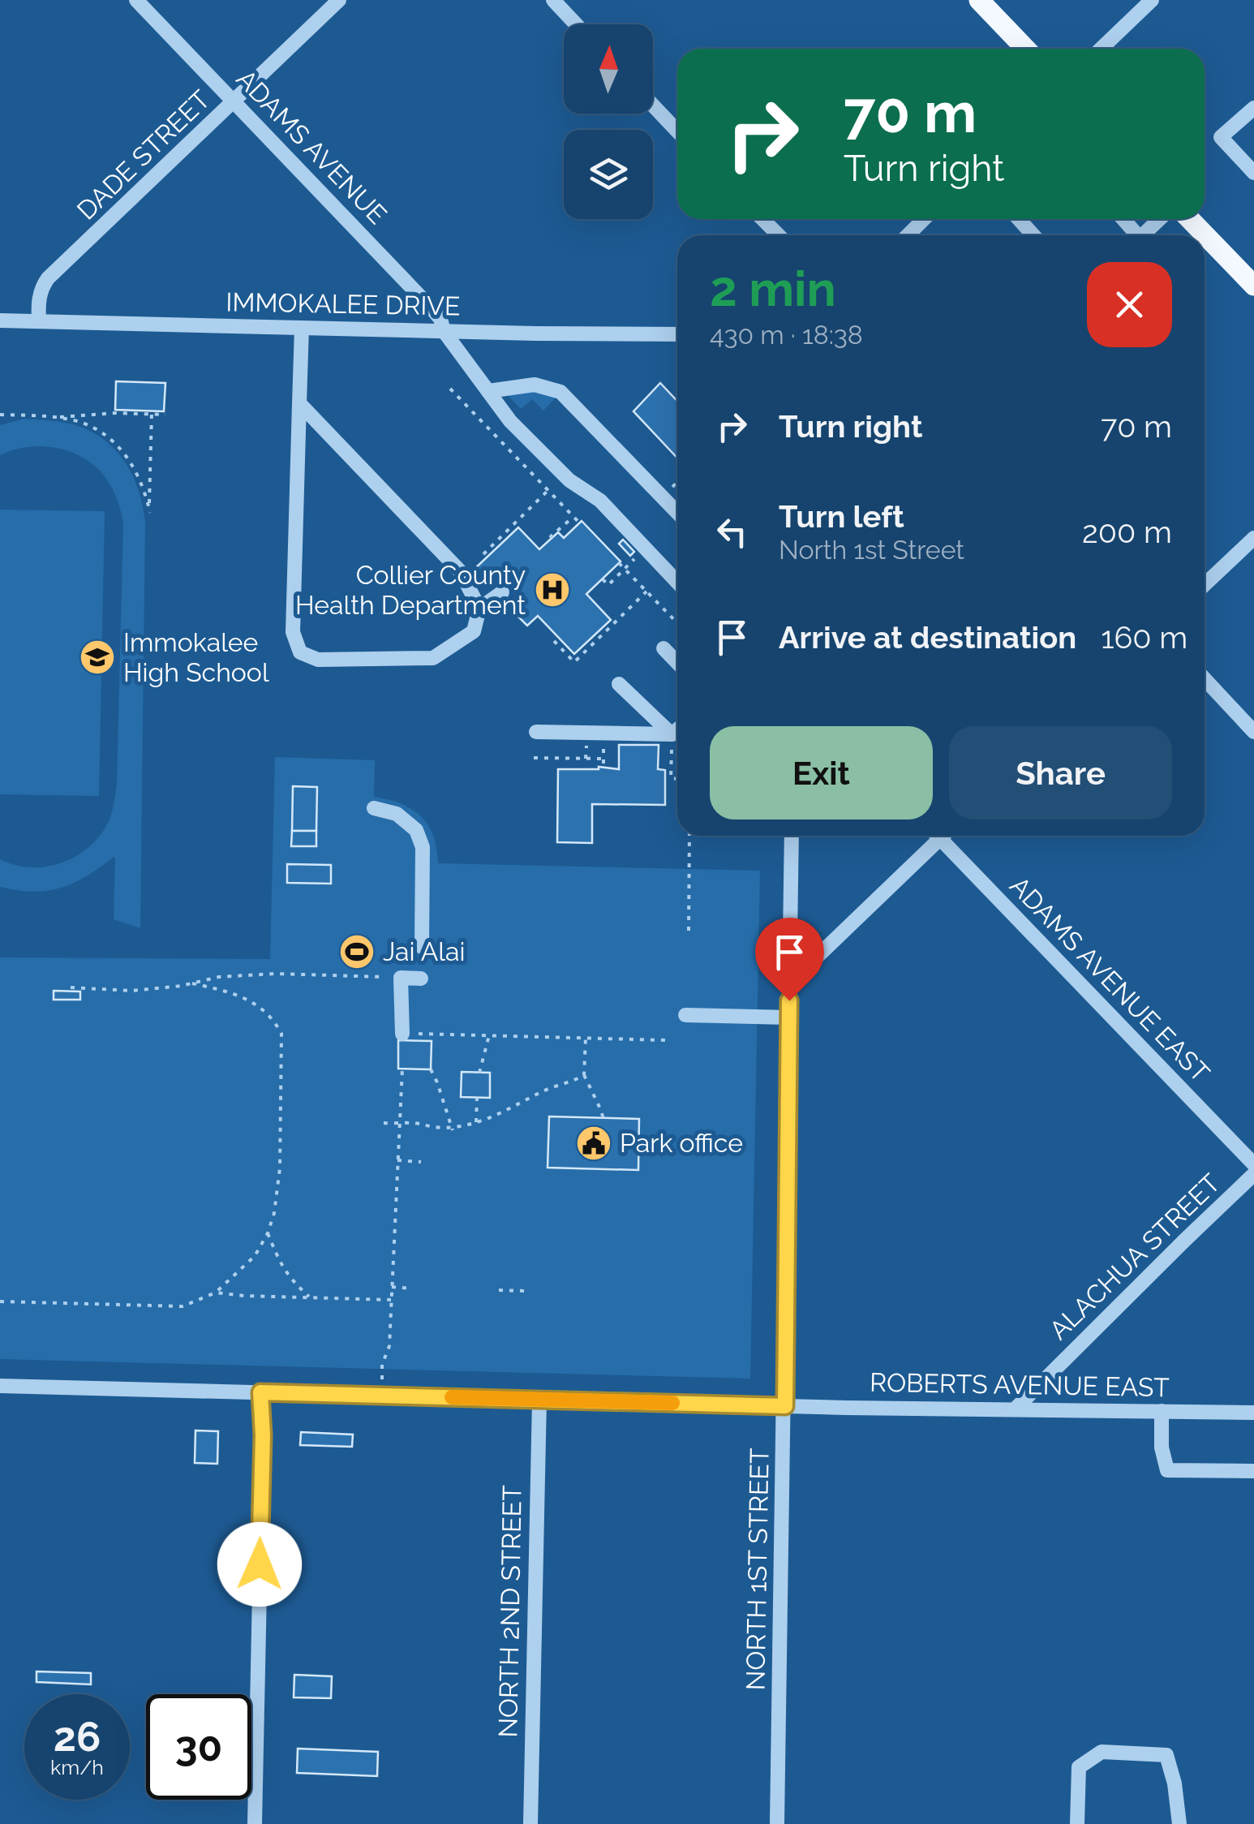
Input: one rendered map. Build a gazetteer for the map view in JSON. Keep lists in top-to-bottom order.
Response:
{
  "streets": {
    "street": [
      "ADAMS AVENUE",
      "DADE STREET",
      "IMMOKALEE DRIVE",
      "ADAMS AVENUE EAST",
      "ALACHUA STREET",
      "ROBERTS AVENUE EAST",
      "NORTH 1ST STREET",
      "NORTH 2ND STREET"
    ]
  },
  "crossings": [
    ["ADAMS AVENUE", "DADE STREET"],
    ["ADAMS AVENUE", "IMMOKALEE DRIVE"],
    ["DADE STREET", "IMMOKALEE DRIVE"],
    ["ALACHUA STREET", "ROBERTS AVENUE EAST"],
    ["ROBERTS AVENUE EAST", "NORTH 1ST STREET"],
    ["ROBERTS AVENUE EAST", "NORTH 2ND STREET"]
  ],
  "places": {
    "hospital": ["Collier County Health Department"],
    "school or university": ["Immokalee High School"],
    "sports": ["Jai Alai"],
    "public building": ["Park office"]
  },
  "north": "top",
  "page": {
    "turn": ["70 m", "Turn right"],
    "heading": ["2 min", "430 m · 18:38"],
    "list": [
      {
        "name": "Turn right",
        "value": "70 m"
      },
      {
        "name": "Turn left",
        "note": "North 1st Street",
        "value": "200 m"
      },
      {
        "name": "Arrive at destination",
        "value": "160 m"
      }
    ],
    "buttons": ["Exit", "Share"],
    "speed": "26 km/h",
    "limit": "30"
  }
}
